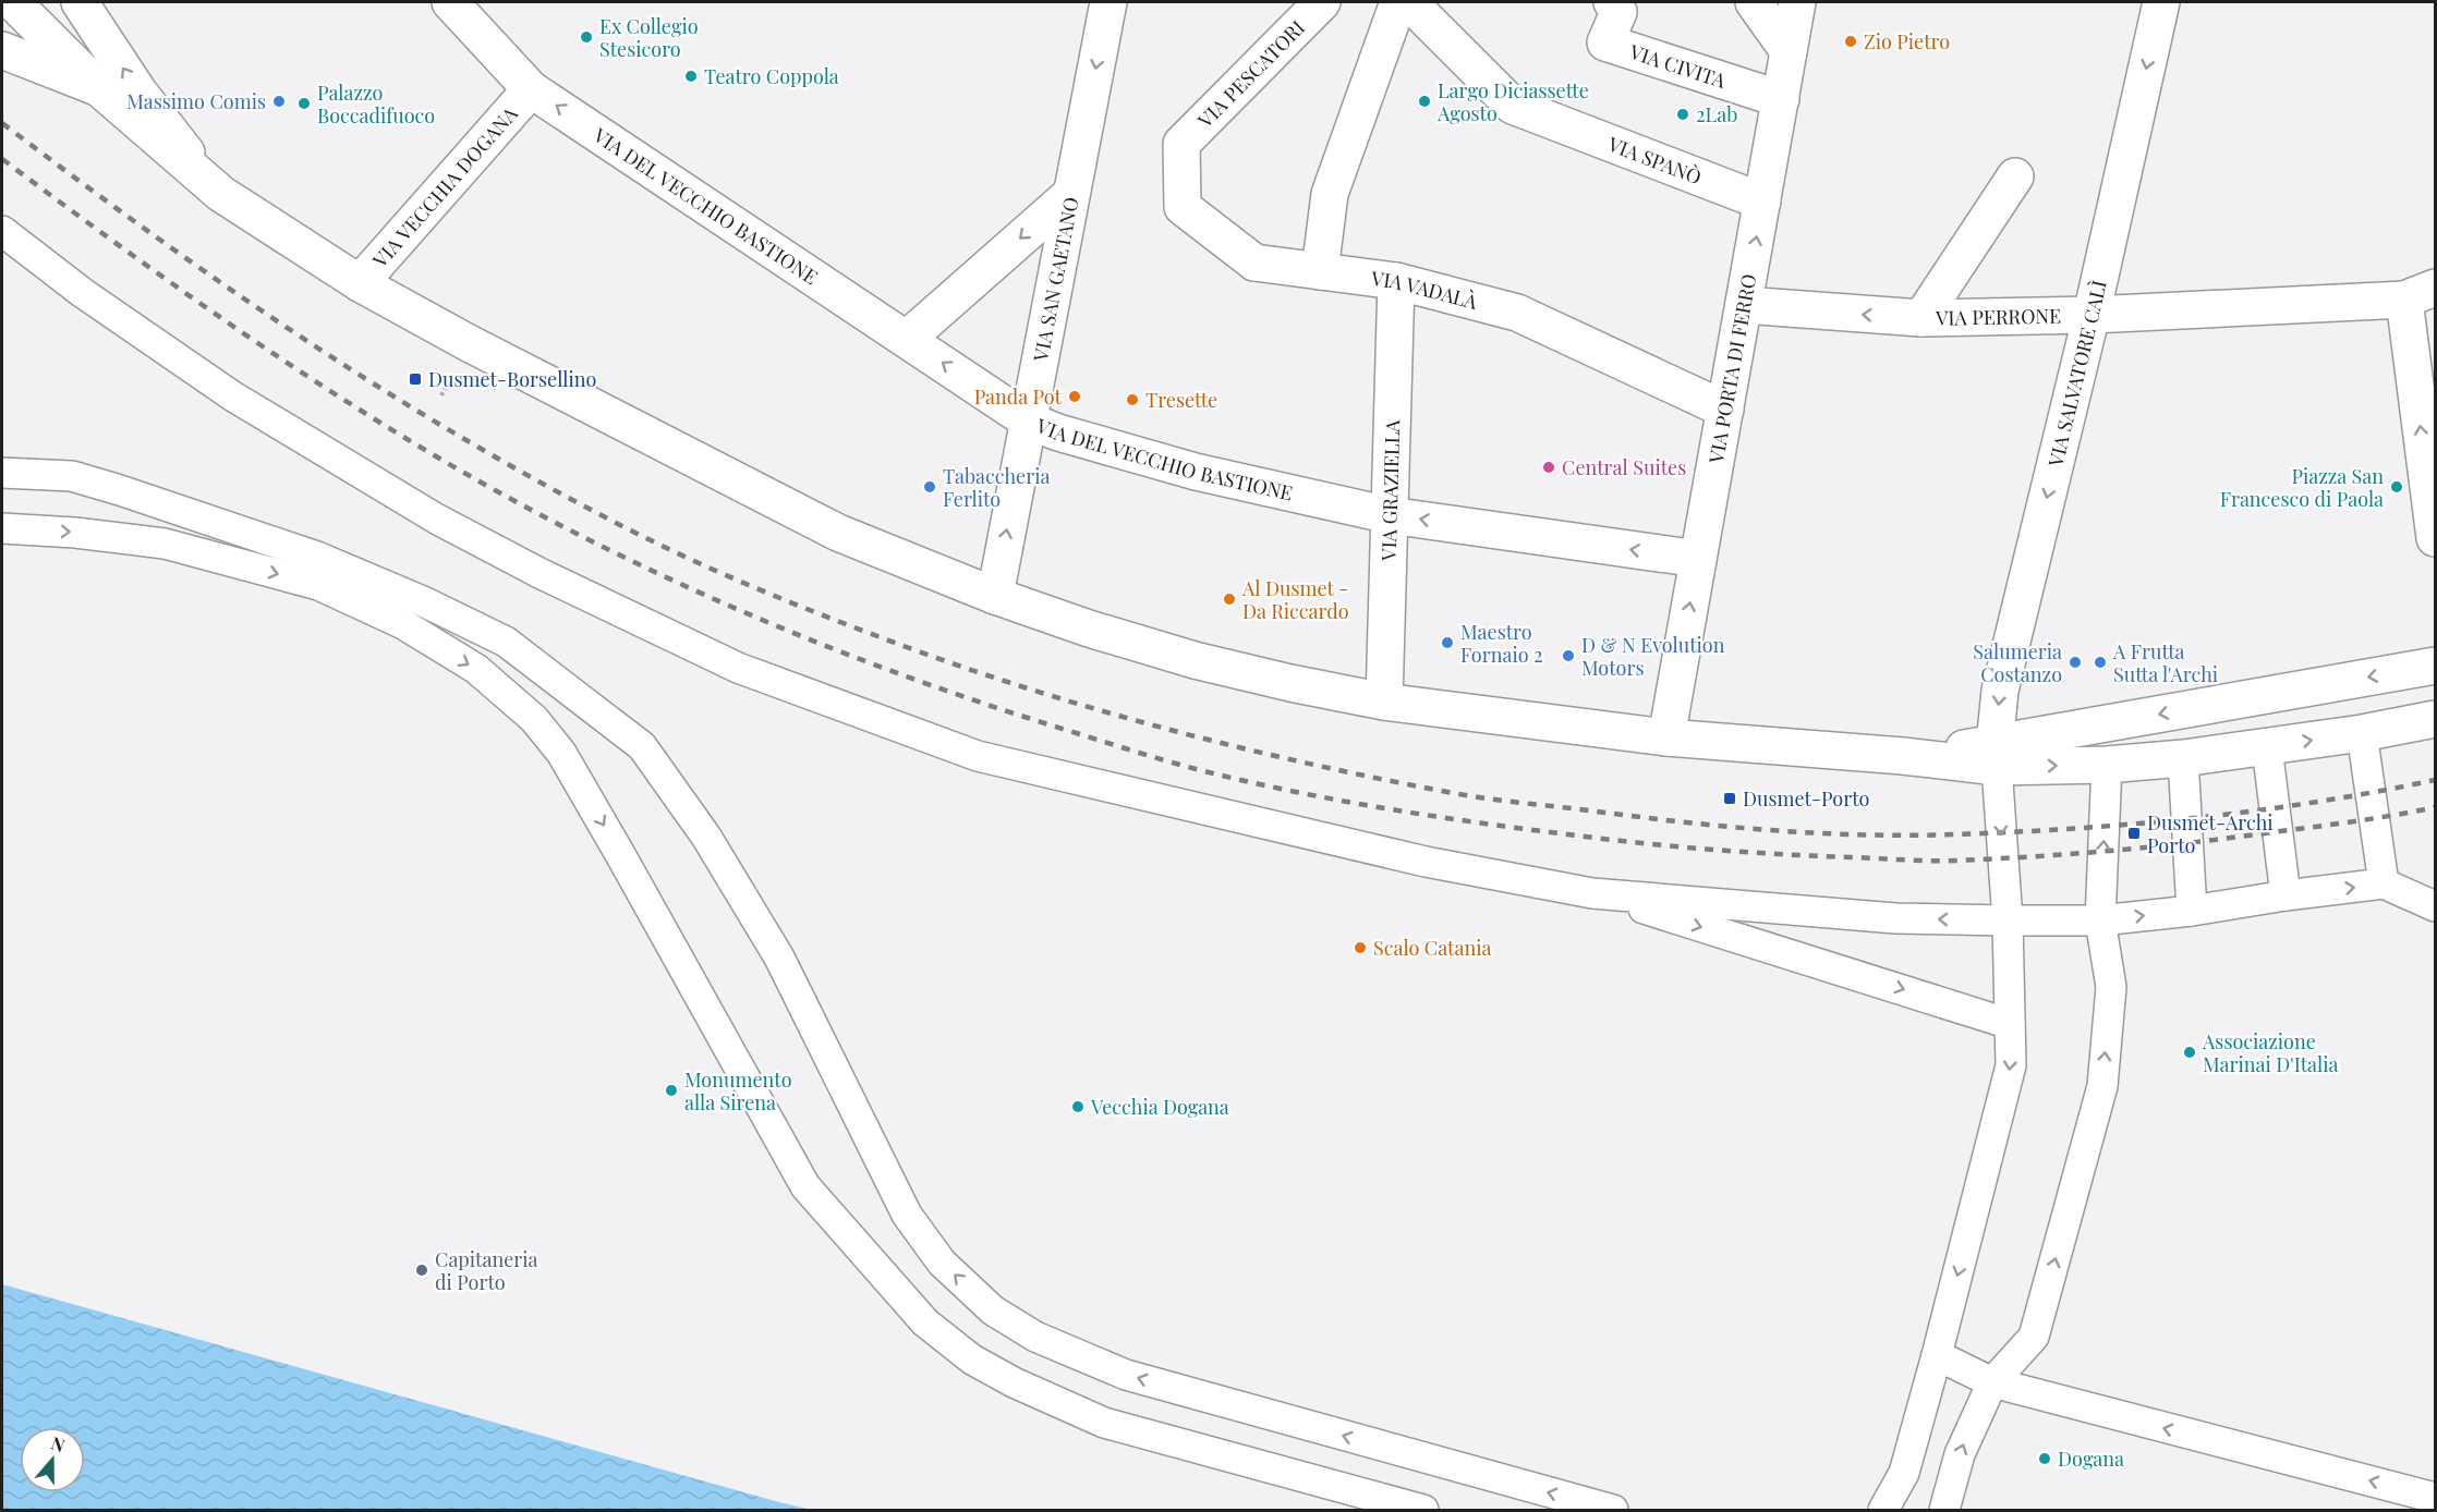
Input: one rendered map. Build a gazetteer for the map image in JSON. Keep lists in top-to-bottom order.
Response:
{
  "streets": {
    "street": [
      "VIA CIVITA",
      "VIA PESCATORI",
      "VIA SPANÒ",
      "VIA VECCHIA DOGANA",
      "VIA DEL VECCHIO BASTIONE",
      "VIA SAN GAETANO",
      "VIA VADALÀ",
      "VIA PERRONE",
      "VIA PORTA DI FERRO",
      "VIA SALVATORE CALÌ",
      "VIA GRAZIELLA"
    ]
  },
  "crossings": [
    ["VIA CIVITA", "VIA PORTA DI FERRO"],
    ["VIA PESCATORI", "VIA VADALÀ"],
    ["VIA SPANÒ", "VIA PORTA DI FERRO"],
    ["VIA VECCHIA DOGANA", "VIA DEL VECCHIO BASTIONE"],
    ["VIA DEL VECCHIO BASTIONE", "VIA SAN GAETANO"],
    ["VIA DEL VECCHIO BASTIONE", "VIA PORTA DI FERRO"],
    ["VIA DEL VECCHIO BASTIONE", "VIA GRAZIELLA"],
    ["VIA VADALÀ", "VIA PORTA DI FERRO"],
    ["VIA VADALÀ", "VIA GRAZIELLA"],
    ["VIA PERRONE", "VIA PORTA DI FERRO"],
    ["VIA PERRONE", "VIA SALVATORE CALÌ"]
  ],
  "one_way": ["VIA SALVATORE CALÌ"],
  "places": {
    "other": [
      "Ex Collegio Stesicoro",
      "Zio Pietro",
      "Teatro Coppola",
      "Massimo Comis",
      "Largo Diciassette Agosto",
      "Palazzo Boccadifuoco",
      "2Lab",
      "Panda Pot",
      "Tresette",
      "Central Suites",
      "Tabaccheria Ferlito",
      "Piazza San Francesco di Paola",
      "Al Dusmet - Da Riccardo",
      "Maestro Fornaio 2",
      "D & N Evolution Motors",
      "Salumeria Costanzo",
      "A Frutta Sutta l'Archi",
      "Scalo Catania",
      "Associazione Marinai D'Italia",
      "Monumento alla Sirena",
      "Vecchia Dogana",
      "Capitaneria di Porto",
      "Dogana"
    ],
    "transit": ["Dusmet-Borsellino", "Dusmet-Porto", "Dusmet-Archi Porto"]
  },
  "north": "top"
}
